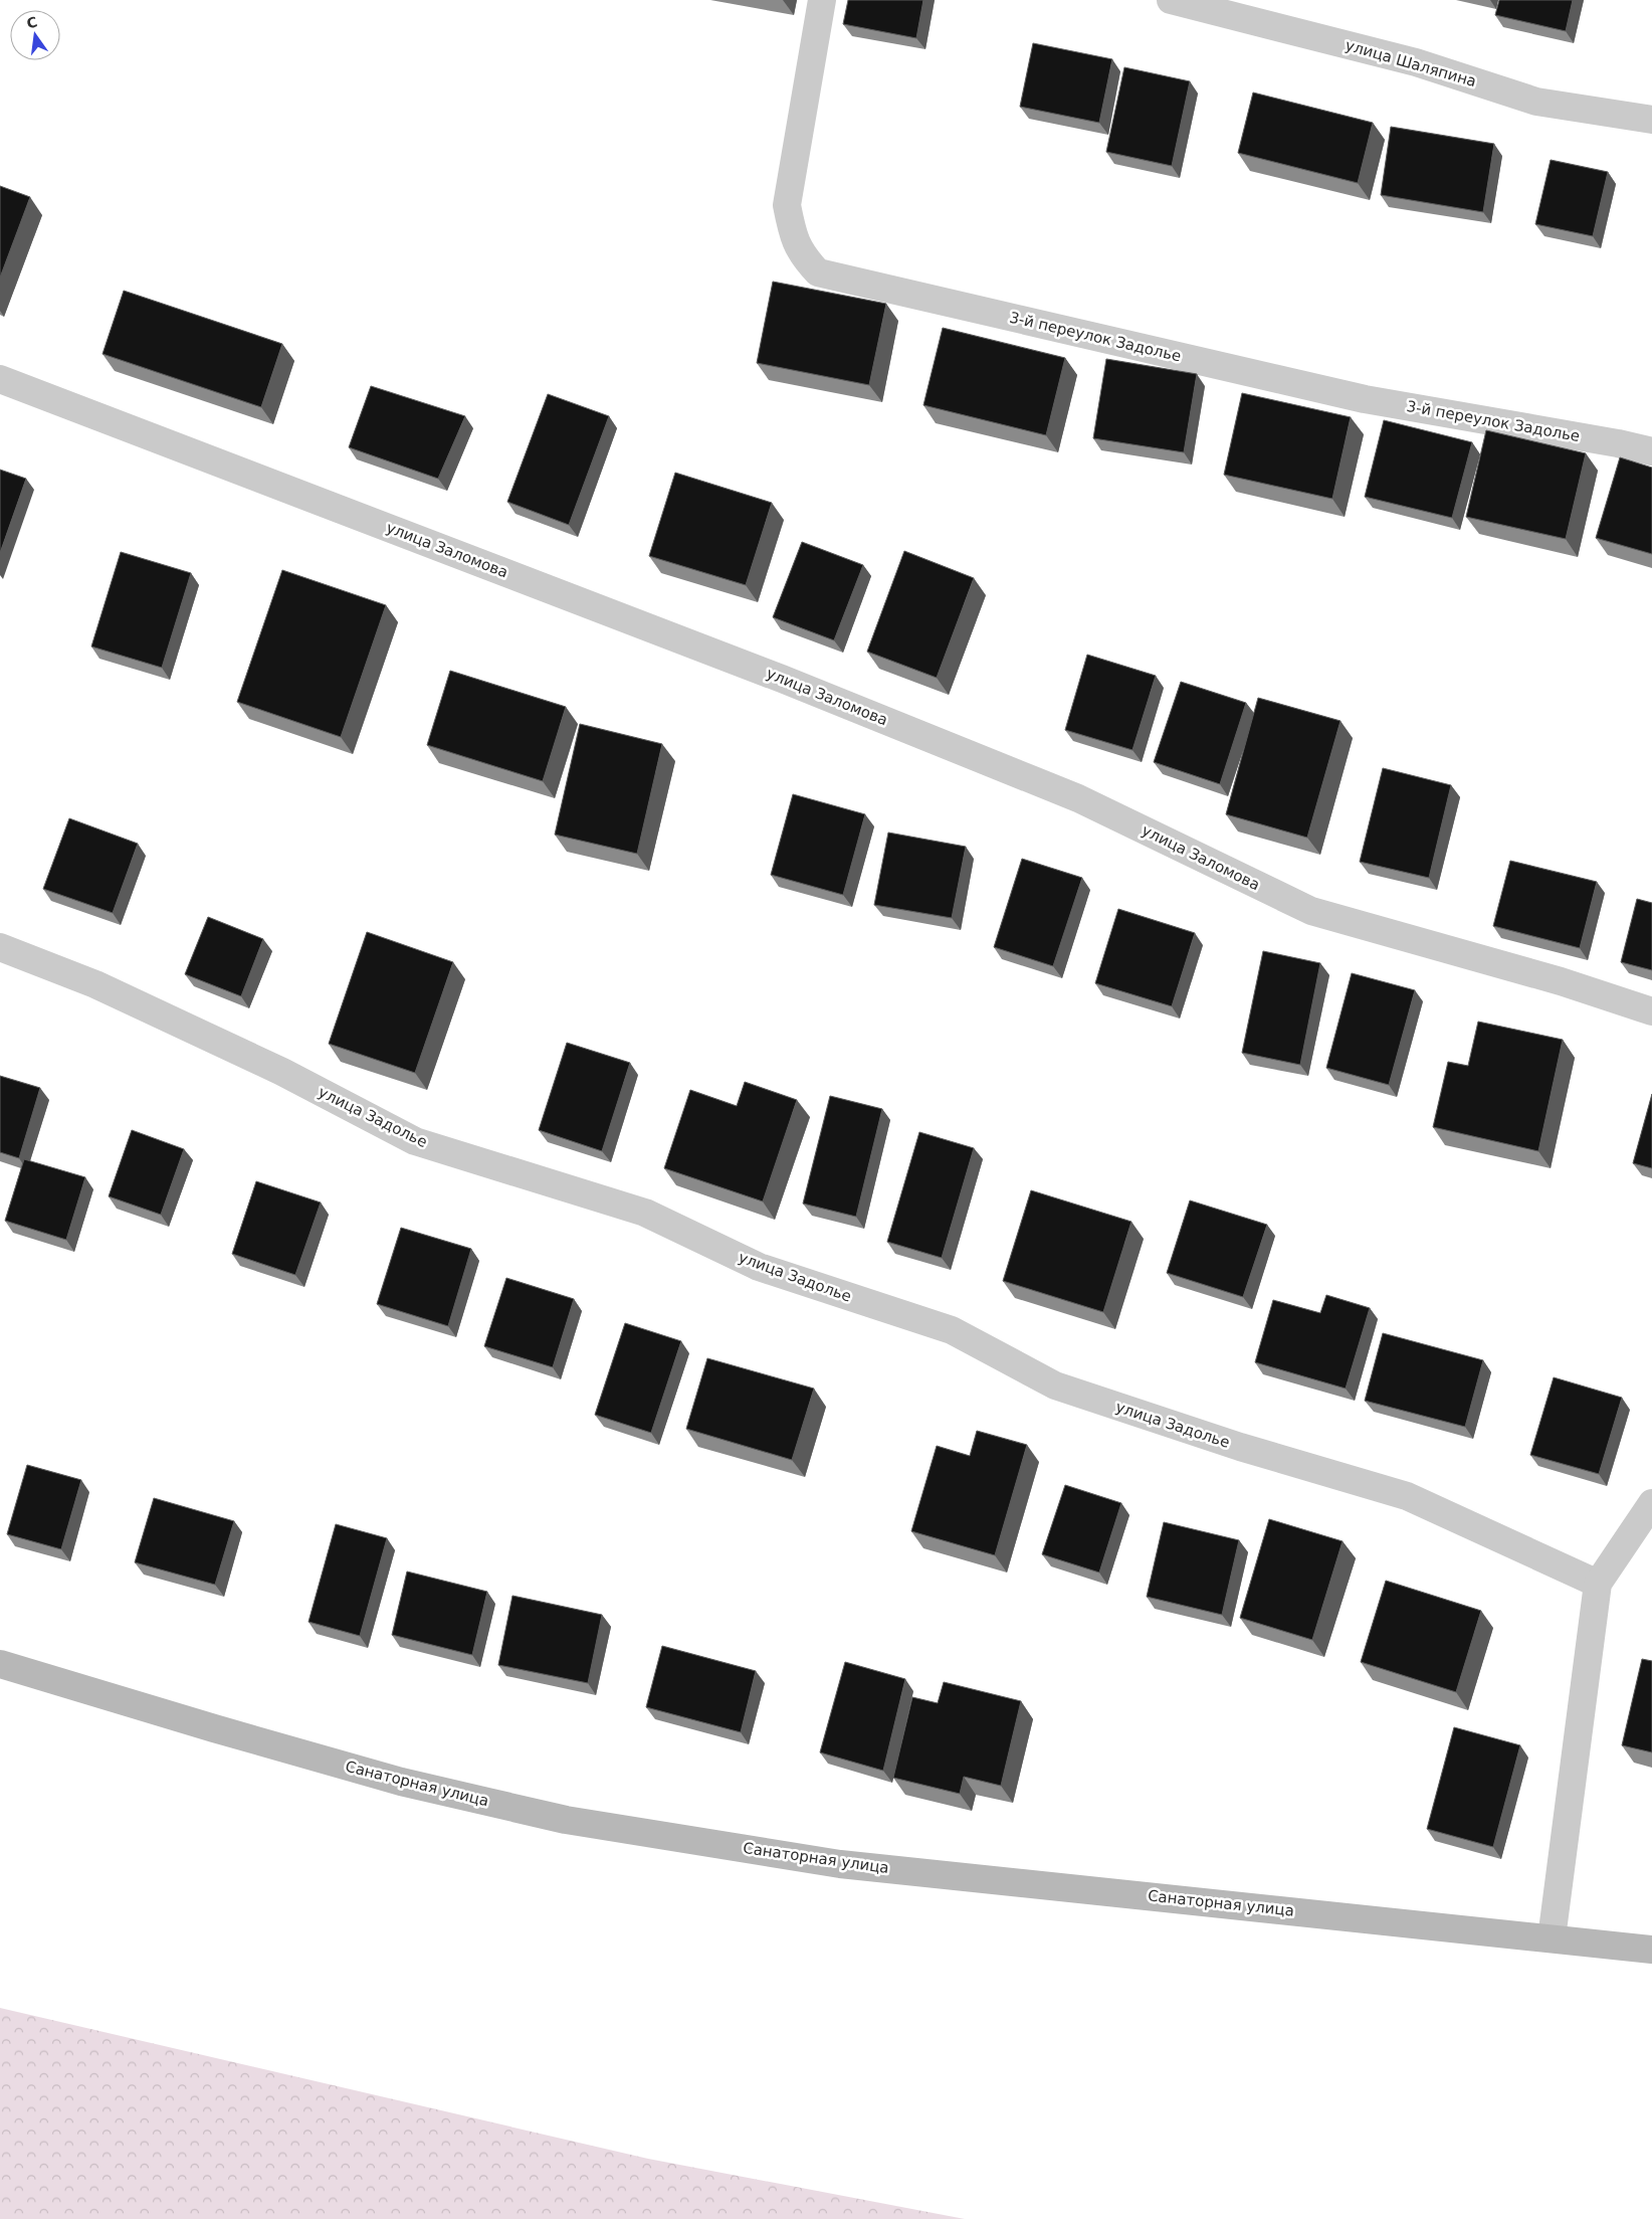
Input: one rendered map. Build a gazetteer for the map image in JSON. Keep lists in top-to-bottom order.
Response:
{
  "streets": {
    "main road": ["Санаторная улица"],
    "street": [
      "улица Шаляпина",
      "3-й переулок Задолье",
      "улица Заломова",
      "улица Задолье"
    ]
  },
  "north": "top"
}
